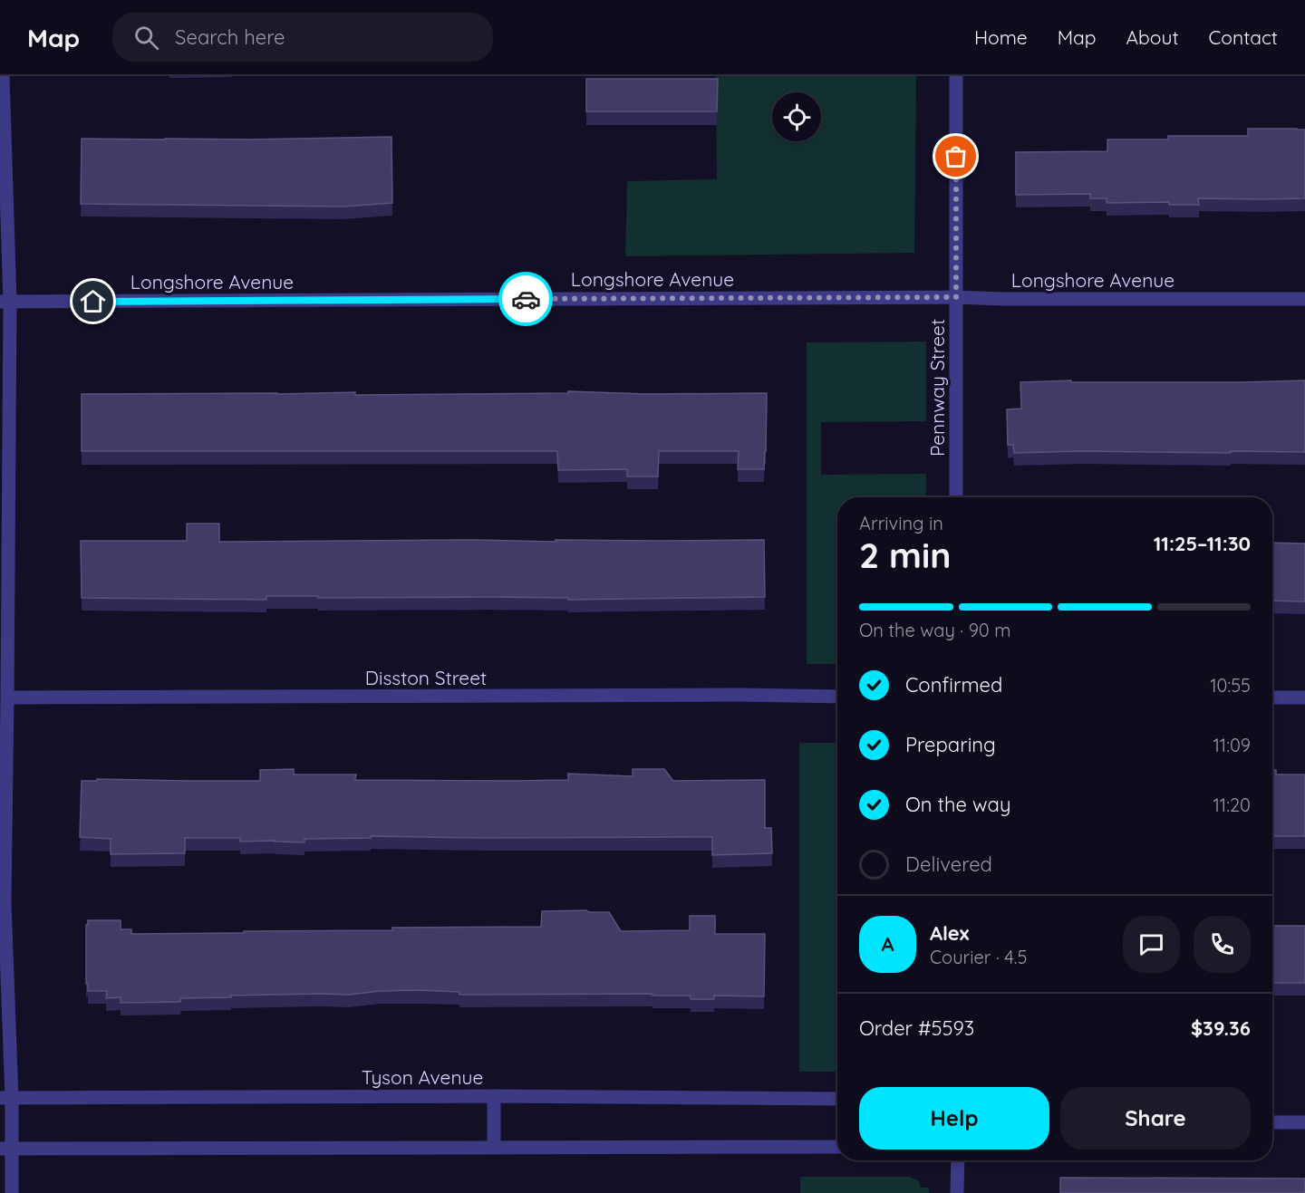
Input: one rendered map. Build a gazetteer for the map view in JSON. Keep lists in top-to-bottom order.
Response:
{
  "streets": {
    "street": [
      "Longshore Avenue",
      "Pennway Street",
      "Disston Street",
      "Tyson Avenue"
    ]
  },
  "crossings": [
    ["Longshore Avenue", "Pennway Street"]
  ],
  "page": {
    "header": "Map",
    "search": "Search here",
    "nav": [
      "Home",
      "Map",
      "About",
      "Contact"
    ],
    "heading": ["2 min", "Arriving in", "11:25–11:30"],
    "panel": [
      "Alex",
      "Courier · 4.5",
      "Order #5593",
      "$39.36"
    ],
    "bar": "On the way · 90 m",
    "list": [
      ["Confirmed", "10:55"],
      ["Preparing", "11:09"],
      ["On the way", "11:20"],
      "Delivered"
    ],
    "round": "A",
    "buttons": ["Help", "Share"]
  }
}
